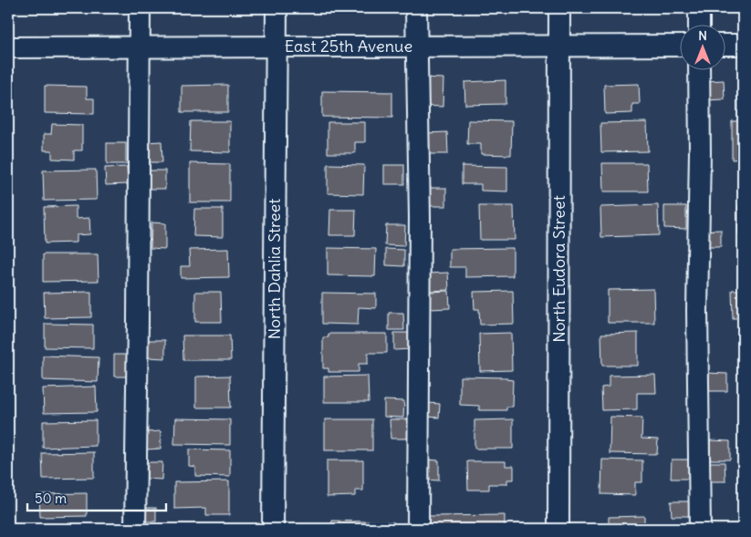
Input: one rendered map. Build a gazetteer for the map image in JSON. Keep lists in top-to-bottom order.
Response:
{
  "streets": {
    "street": ["East 25th Avenue", "North Dahlia Street", "North Eudora Street"]
  },
  "crossings": [
    ["East 25th Avenue", "North Dahlia Street"],
    ["East 25th Avenue", "North Eudora Street"]
  ],
  "scale_bar": "50 m",
  "north": "top"
}
